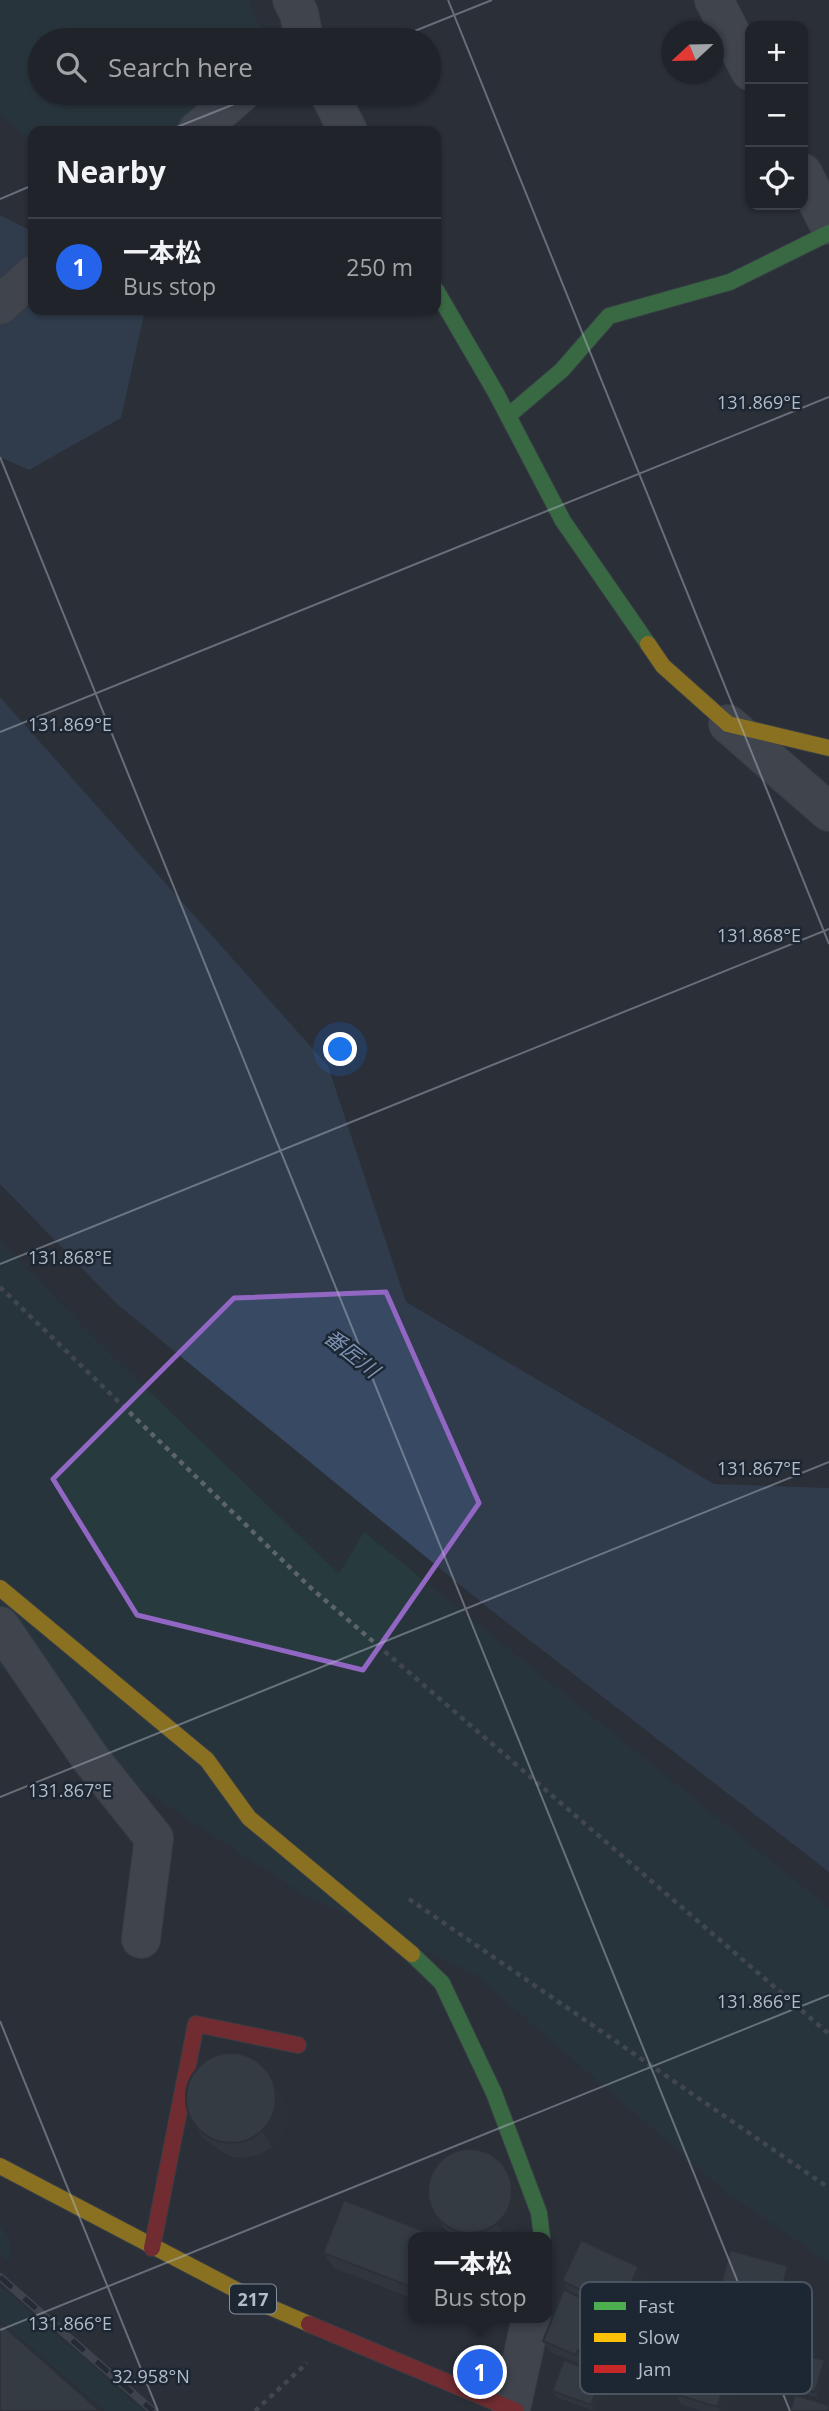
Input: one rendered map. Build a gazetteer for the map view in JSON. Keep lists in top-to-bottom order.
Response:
{
  "streets": {
    "main road": ["217"]
  },
  "water": ["番匠川"],
  "legend": ["Fast", "Slow", "Jam"],
  "north": "left",
  "page": {
    "map_buttons": ["+", "−"],
    "search": "Search here",
    "heading": "Nearby",
    "list": [
      {
        "mark": "1",
        "name": "一本松",
        "note": "Bus stop",
        "value": "250 m"
      }
    ],
    "popup": ["一本松", "Bus stop"],
    "pins": "1"
  },
  "coordinates": [
    "131.869°E",
    "131.868°E",
    "131.867°E",
    "131.866°E",
    "32.958°N"
  ]
}
